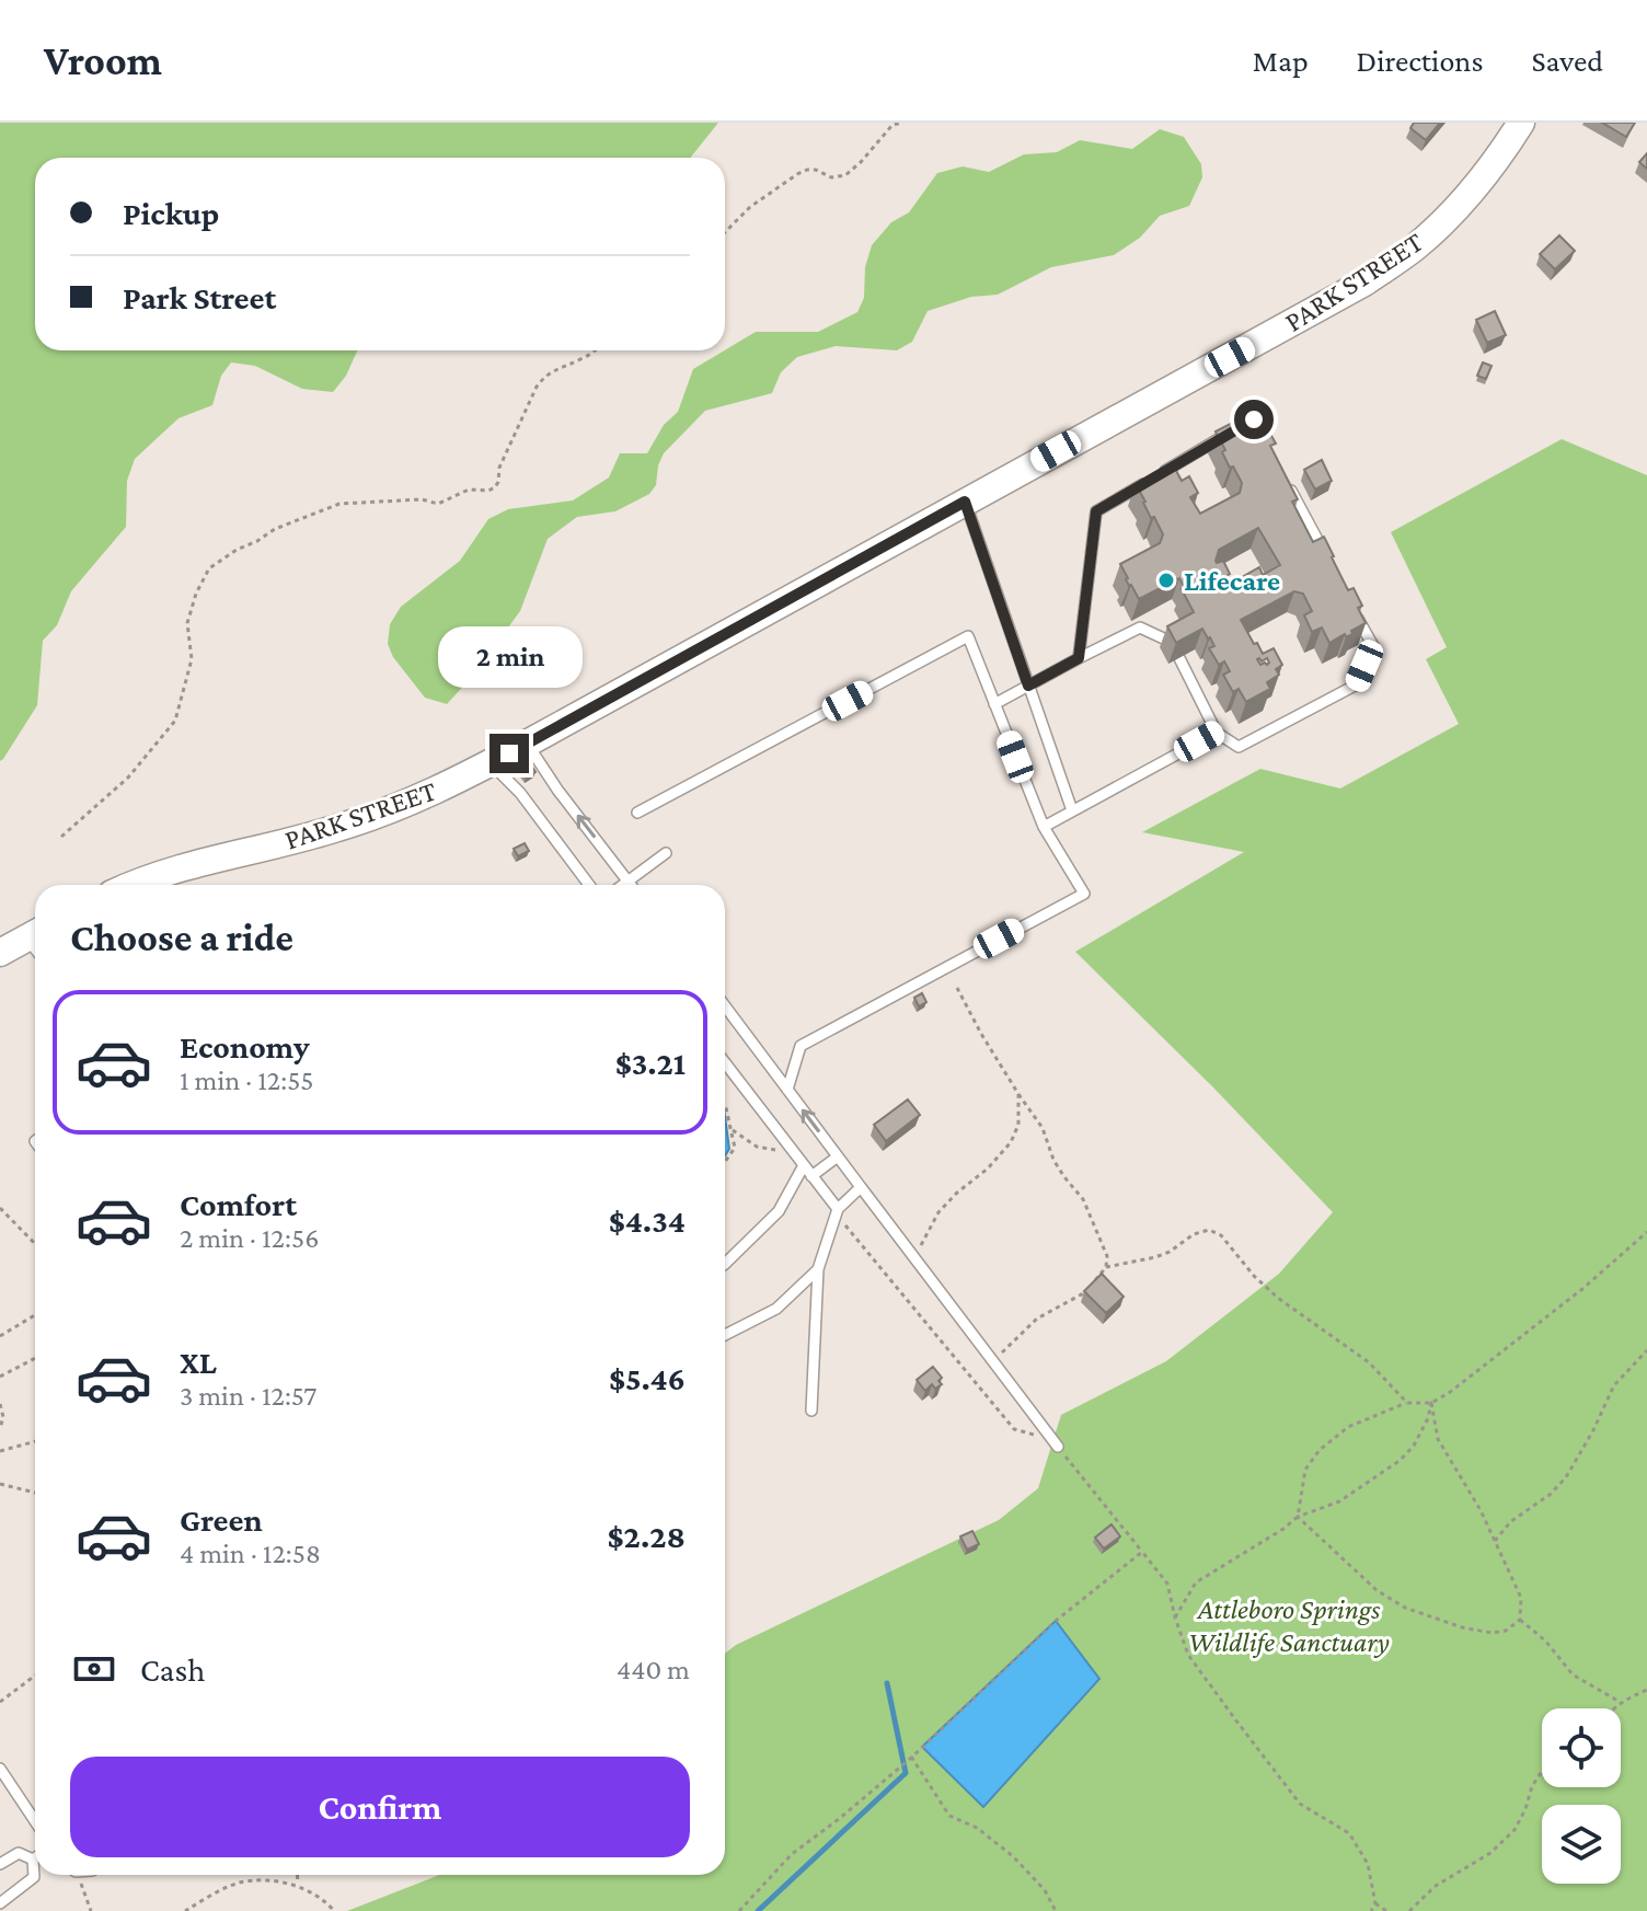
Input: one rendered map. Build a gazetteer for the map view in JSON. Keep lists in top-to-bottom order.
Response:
{
  "streets": {
    "main road": ["PARK STREET"]
  },
  "parks": ["Attleboro Springs Wildlife Sanctuary"],
  "places": ["Lifecare"],
  "page": {
    "header": "Vroom",
    "nav": ["Map", "Directions", "Saved"],
    "banner": ["Pickup", "Park Street"],
    "bubble": "2 min",
    "heading": "Choose a ride",
    "list": [
      {
        "name": "Economy",
        "note": "1 min · 12:55",
        "value": "$3.21"
      },
      {
        "name": "Comfort",
        "note": "2 min · 12:56",
        "value": "$4.34"
      },
      {
        "name": "XL",
        "note": "3 min · 12:57",
        "value": "$5.46"
      },
      {
        "name": "Green",
        "note": "4 min · 12:58",
        "value": "$2.28"
      }
    ],
    "pay": ["Cash", "440 m"],
    "buttons": "Confirm"
  }
}
